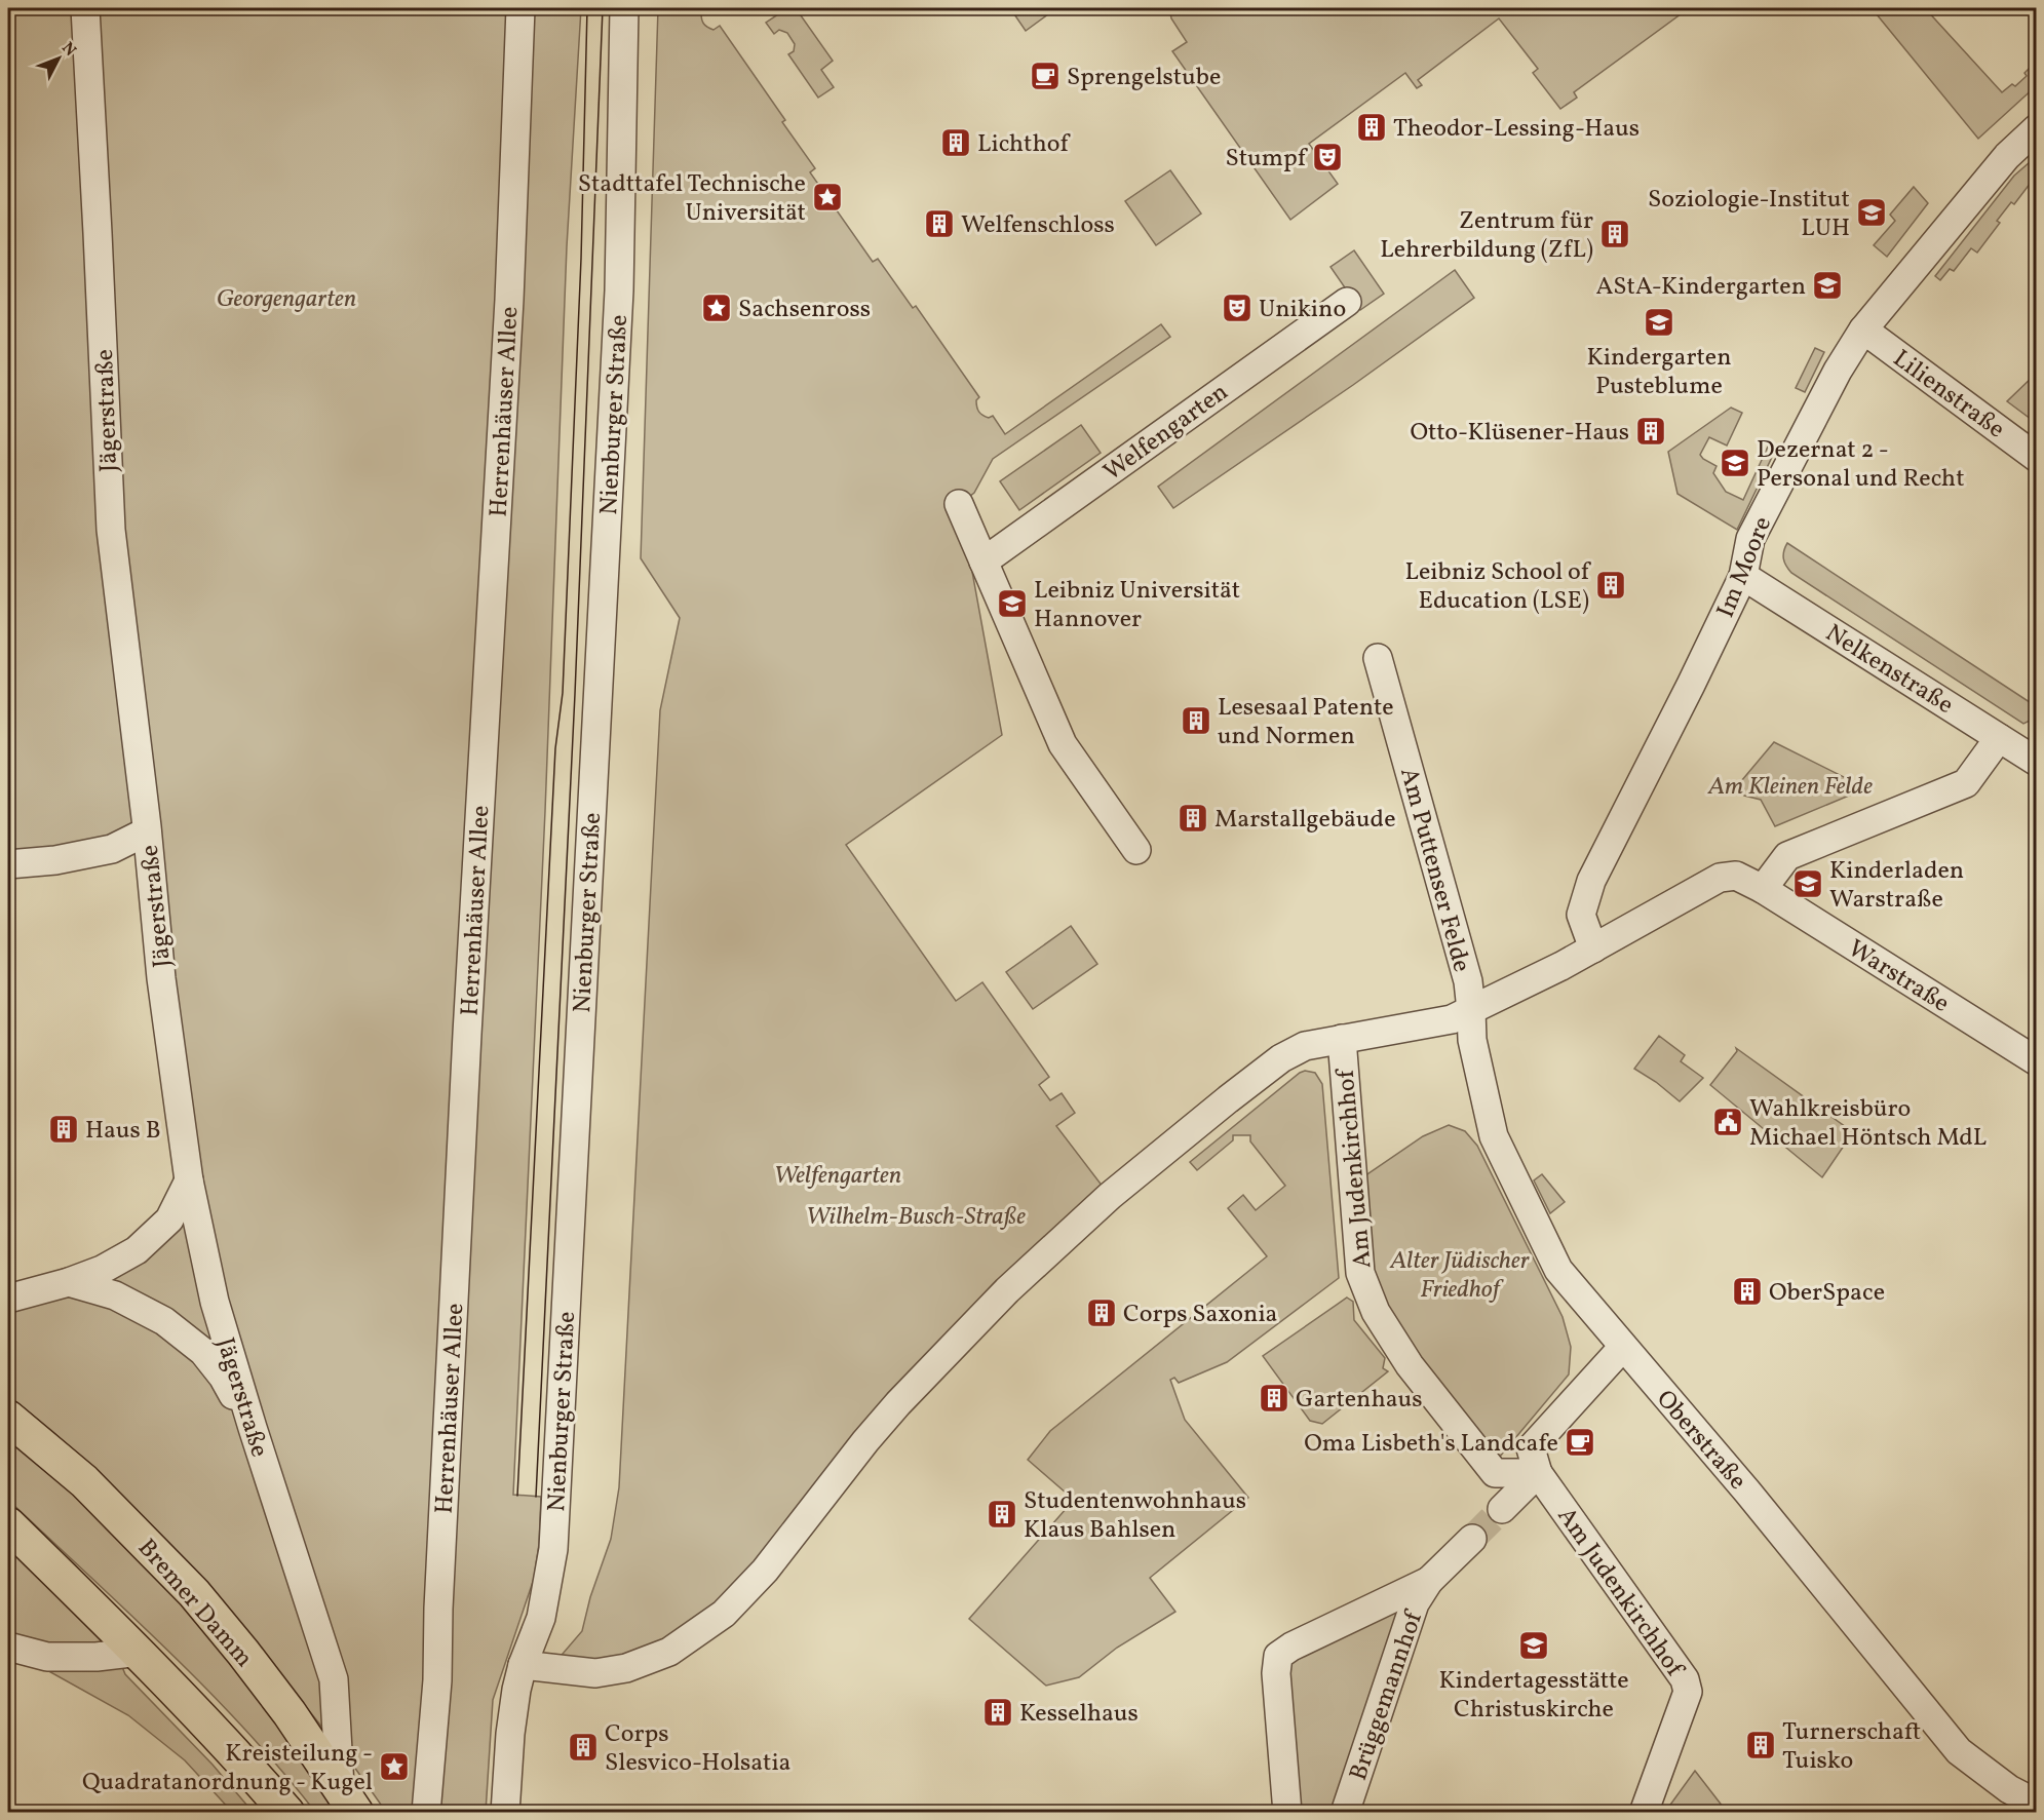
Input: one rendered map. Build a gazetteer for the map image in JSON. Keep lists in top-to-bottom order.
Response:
{
  "streets": {
    "main road": ["Bremer Damm"],
    "street": [
      "Lilienstraße",
      "Jägerstraße",
      "Herrenhäuser Allee",
      "Nienburger Straße",
      "Welfengarten",
      "Im Moore",
      "Nelkenstraße",
      "Am Puttenser Felde",
      "Warstraße",
      "Am Judenkirchhof",
      "Oberstraße",
      "Brüggemannhof"
    ]
  },
  "crossings": [
    ["Lilienstraße", "Im Moore"],
    ["Jägerstraße", "Bremer Damm"],
    ["Im Moore", "Nelkenstraße"],
    ["Am Puttenser Felde", "Oberstraße"],
    ["Am Judenkirchhof", "Oberstraße"]
  ],
  "parks": [
    "Georgengarten",
    "Am Kleinen Felde",
    "Welfengarten",
    "Wilhelm-Busch-Straße",
    "Alter Jüdischer Friedhof"
  ],
  "places": {
    "cafe": ["Sprengelstube", "Oma Lisbeth's Landcafe"],
    "building": [
      "Theodor-Lessing-Haus",
      "Lichthof",
      "Welfenschloss",
      "Zentrum für Lehrerbildung (ZfL)",
      "Otto-Klüsener-Haus",
      "Leibniz School of Education (LSE)",
      "Lesesaal Patente und Normen",
      "Marstallgebäude",
      "Haus B",
      "OberSpace",
      "Corps Saxonia",
      "Gartenhaus",
      "Studentenwohnhaus Klaus Bahlsen",
      "Kesselhaus",
      "Turnerschaft Tuisko",
      "Corps Slesvico-Holsatia"
    ],
    "theatre": ["Stumpf", "Unikino"],
    "place": ["Stadttafel Technische Universität", "Sachsenross", "Kreisteilung - Quadratanordnung - Kugel"],
    "school or university": [
      "Soziologie-Institut LUH",
      "AStA-Kindergarten",
      "Kindergarten Pusteblume",
      "Dezernat 2 - Personal und Recht",
      "Leibniz Universität Hannover",
      "Kinderladen Warstraße",
      "Kindertagesstätte Christuskirche"
    ],
    "public building": ["Wahlkreisbüro Michael Höntsch MdL"]
  },
  "north": "top right"
}
